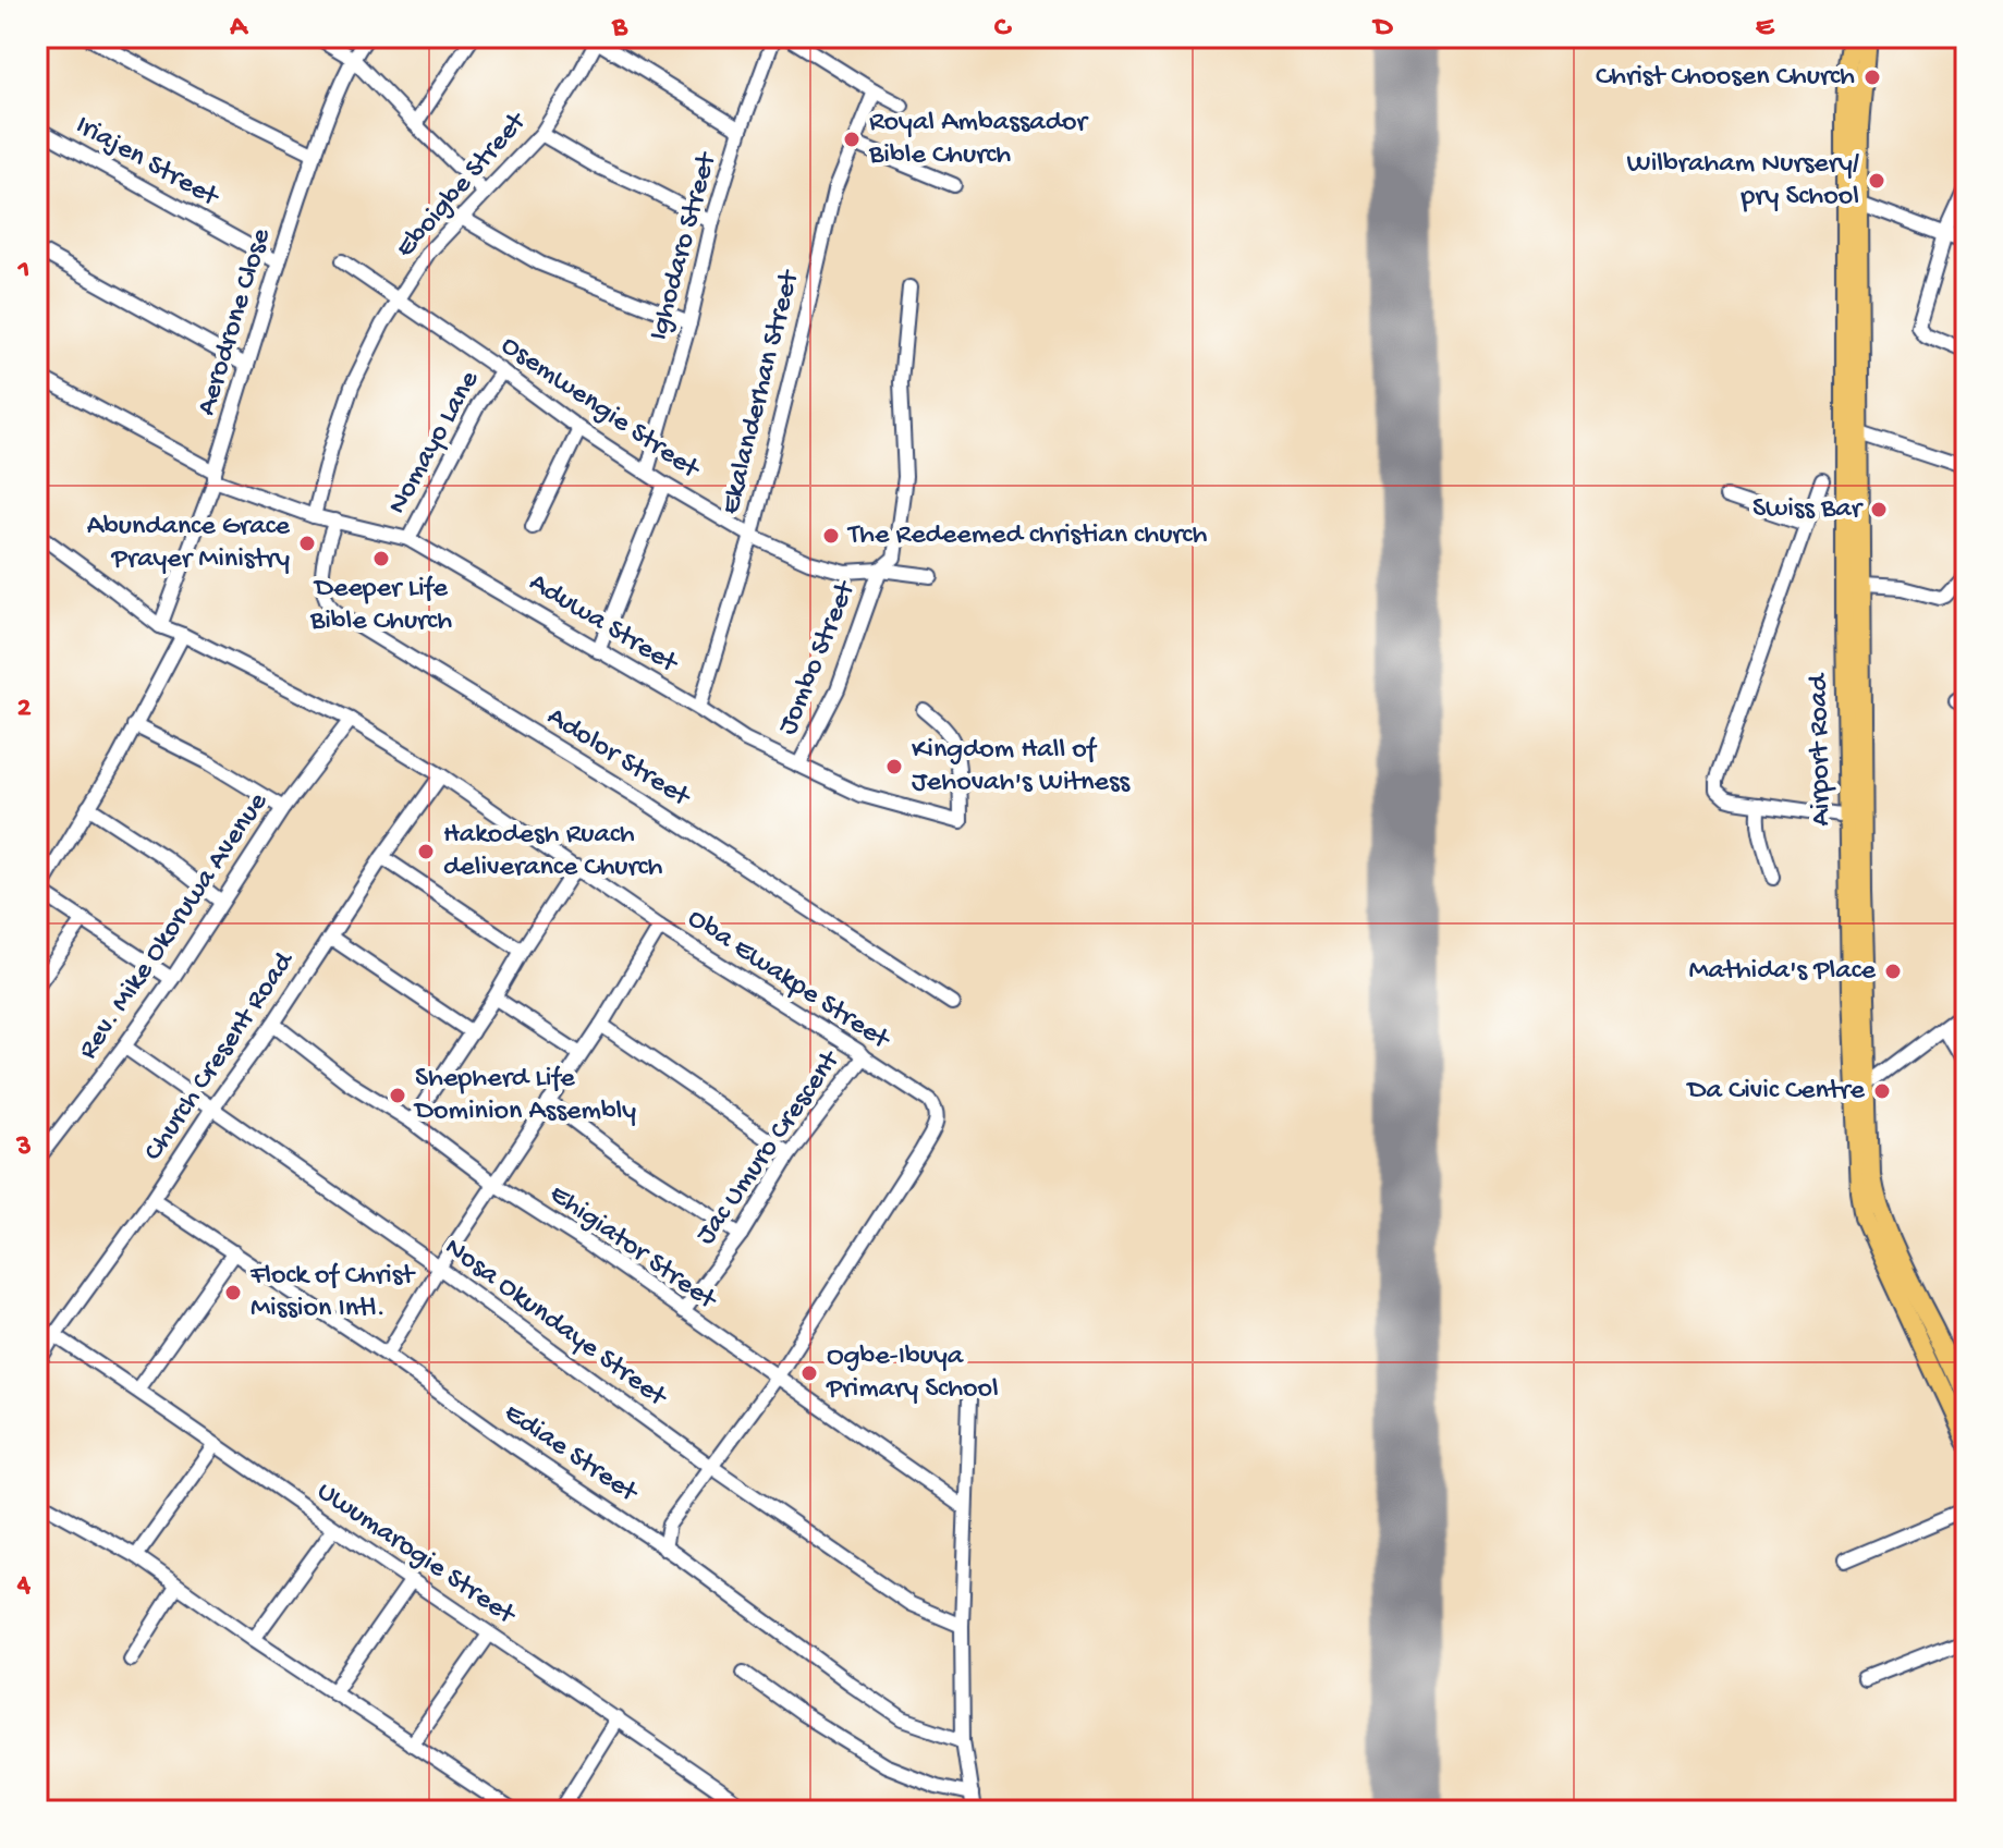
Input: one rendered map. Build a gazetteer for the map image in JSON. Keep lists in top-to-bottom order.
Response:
{
  "streets": {
    "main road": ["Airport Road"],
    "street": [
      "Iriajen Street",
      "Eboigbe Street",
      "Ighodaro Street",
      "Aerodrone Close",
      "Ekalanderhan Street",
      "Osemwengie Street",
      "Nomayo Lane",
      "Aduwa Street",
      "Jombo Street",
      "Adolor Street",
      "Rev. Mike Okoruwa Avenue",
      "Oba Ewakpe Street",
      "Church Cresent Road",
      "Jac Umuro Crescent",
      "Ehigiator Street",
      "Nosa Okundaye Street",
      "Ediae Street",
      "Uwumarogie Street"
    ]
  },
  "crossings": [
    ["Iriajen Street", "Aerodrone Close"],
    ["Eboigbe Street", "Osemwengie Street"],
    ["Eboigbe Street", "Aduwa Street"],
    ["Ighodaro Street", "Osemwengie Street"],
    ["Aerodrone Close", "Aduwa Street"],
    ["Aerodrone Close", "Oba Ewakpe Street"],
    ["Ekalanderhan Street", "Osemwengie Street"],
    ["Ekalanderhan Street", "Aduwa Street"],
    ["Osemwengie Street", "Nomayo Lane"],
    ["Osemwengie Street", "Jombo Street"],
    ["Nomayo Lane", "Aduwa Street"],
    ["Aduwa Street", "Jombo Street"],
    ["Aduwa Street", "Adolor Street"],
    ["Rev. Mike Okoruwa Avenue", "Oba Ewakpe Street"],
    ["Rev. Mike Okoruwa Avenue", "Nosa Okundaye Street"],
    ["Oba Ewakpe Street", "Church Cresent Road"],
    ["Oba Ewakpe Street", "Jac Umuro Crescent"],
    ["Oba Ewakpe Street", "Ehigiator Street"],
    ["Church Cresent Road", "Ehigiator Street"],
    ["Church Cresent Road", "Nosa Okundaye Street"],
    ["Church Cresent Road", "Ediae Street"],
    ["Church Cresent Road", "Uwumarogie Street"],
    ["Jac Umuro Crescent", "Ehigiator Street"]
  ],
  "places": [
    "Christ Choosen Church",
    "Royal Ambassador Bible Church",
    "Wilbraham Nursery/ pry School",
    "Swiss Bar",
    "The Redeemed christian church",
    "Abundance Grace Prayer Ministry",
    "Deeper Life Bible Church",
    "Kingdom Hall of Jehovah's Witness",
    "Hakodesh Ruach deliverance Church",
    "Mathida's Place",
    "Da Civic Centre",
    "Shepherd Life Dominion Assembly",
    "Flock of Christ Mission Intl.",
    "Ogbe-Ibuya Primary School"
  ],
  "grid": {
    "columns": [
      "A",
      "B",
      "C",
      "D",
      "E"
    ],
    "rows": [
      "1",
      "2",
      "3",
      "4"
    ]
  }
}
